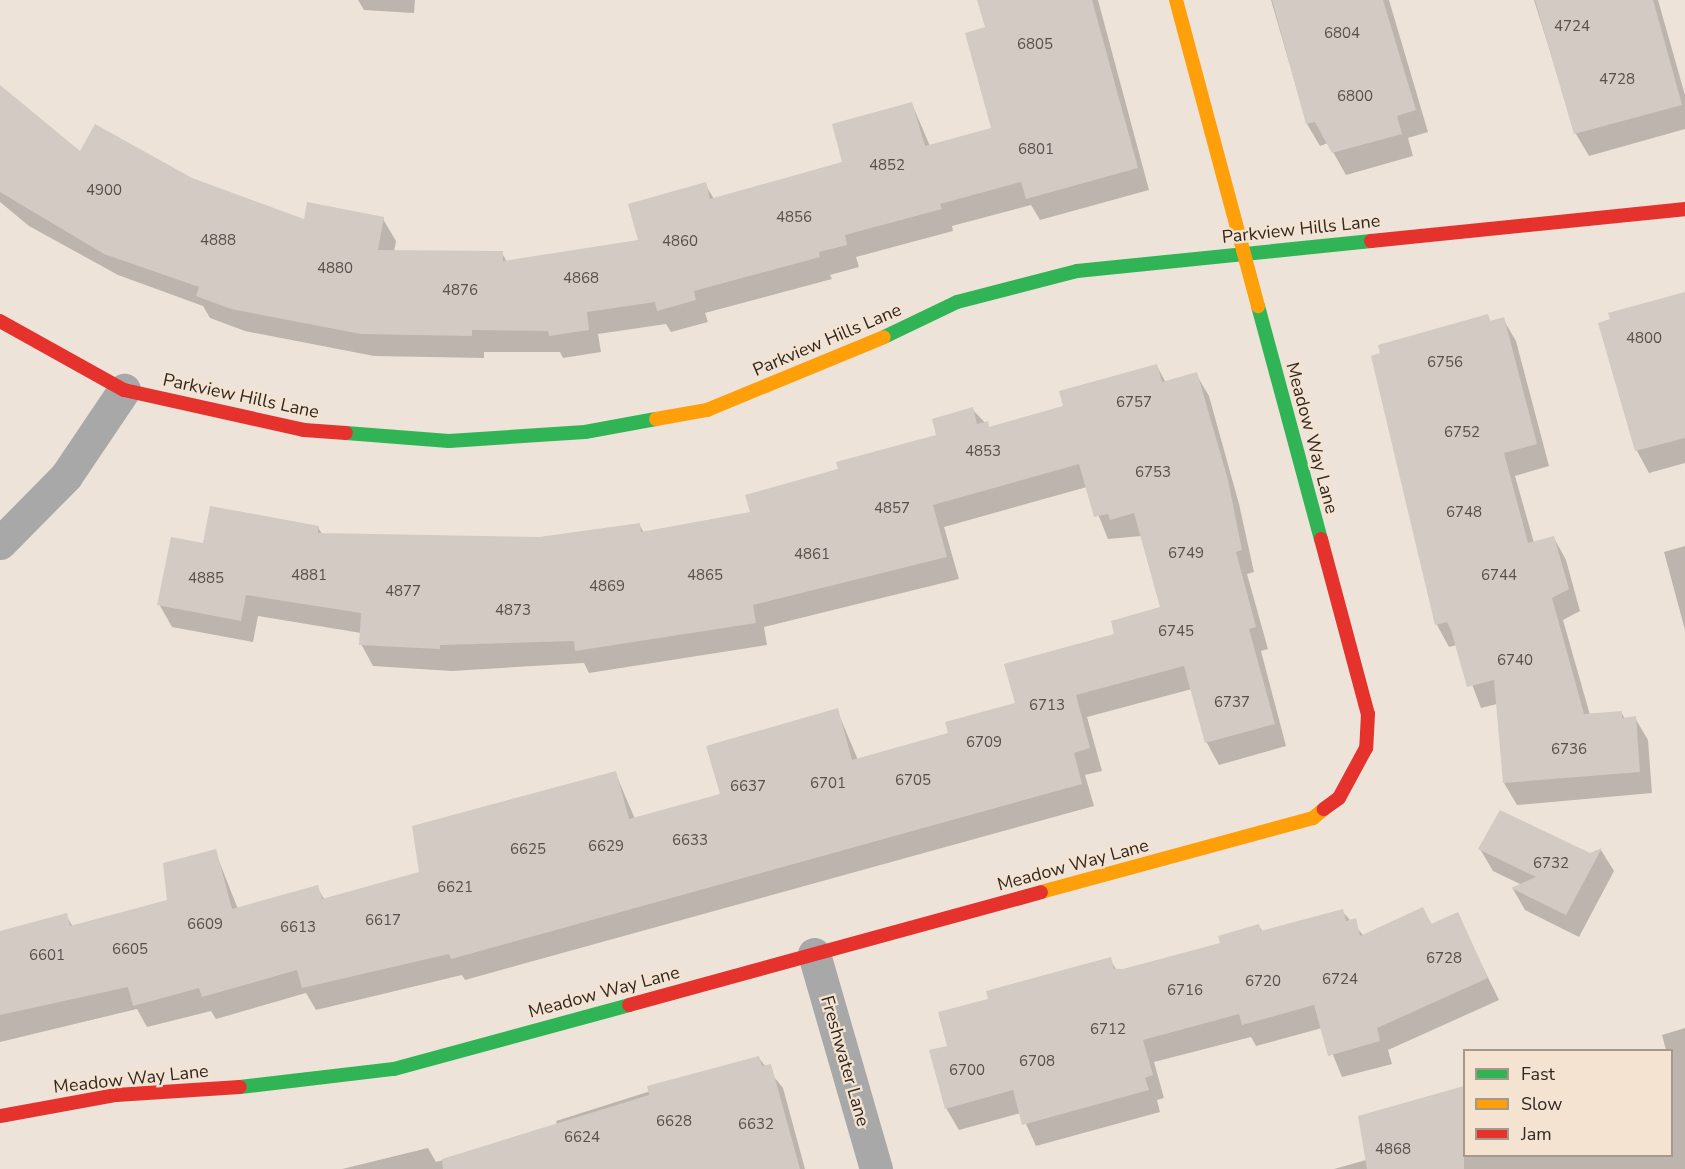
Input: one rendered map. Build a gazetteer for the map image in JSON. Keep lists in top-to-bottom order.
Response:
{
  "streets": {
    "street": ["Parkview Hills Lane", "Meadow Way Lane", "Freshwater Lane"]
  },
  "crossings": [
    ["Parkview Hills Lane", "Meadow Way Lane"],
    ["Meadow Way Lane", "Freshwater Lane"]
  ],
  "house_numbers": [
    "4724",
    "6804",
    "6805",
    "4728",
    "6800",
    "6801",
    "4852",
    "4900",
    "4856",
    "4888",
    "4860",
    "4880",
    "4868",
    "4876",
    "4800",
    "6756",
    "6757",
    "6752",
    "4853",
    "6753",
    "4857",
    "6748",
    "6749",
    "4861",
    "4881",
    "4865",
    "6744",
    "4885",
    "4869",
    "4877",
    "4873",
    "6745",
    "6740",
    "6737",
    "6713",
    "6709",
    "6736",
    "6705",
    "6701",
    "6637",
    "6633",
    "6629",
    "6625",
    "6732",
    "6621",
    "6617",
    "6609",
    "6613",
    "6605",
    "6601",
    "6728",
    "6724",
    "6720",
    "6716",
    "6712",
    "6708",
    "6700",
    "6628",
    "6632",
    "6624",
    "4868"
  ],
  "legend": ["Fast", "Slow", "Jam"]
}
